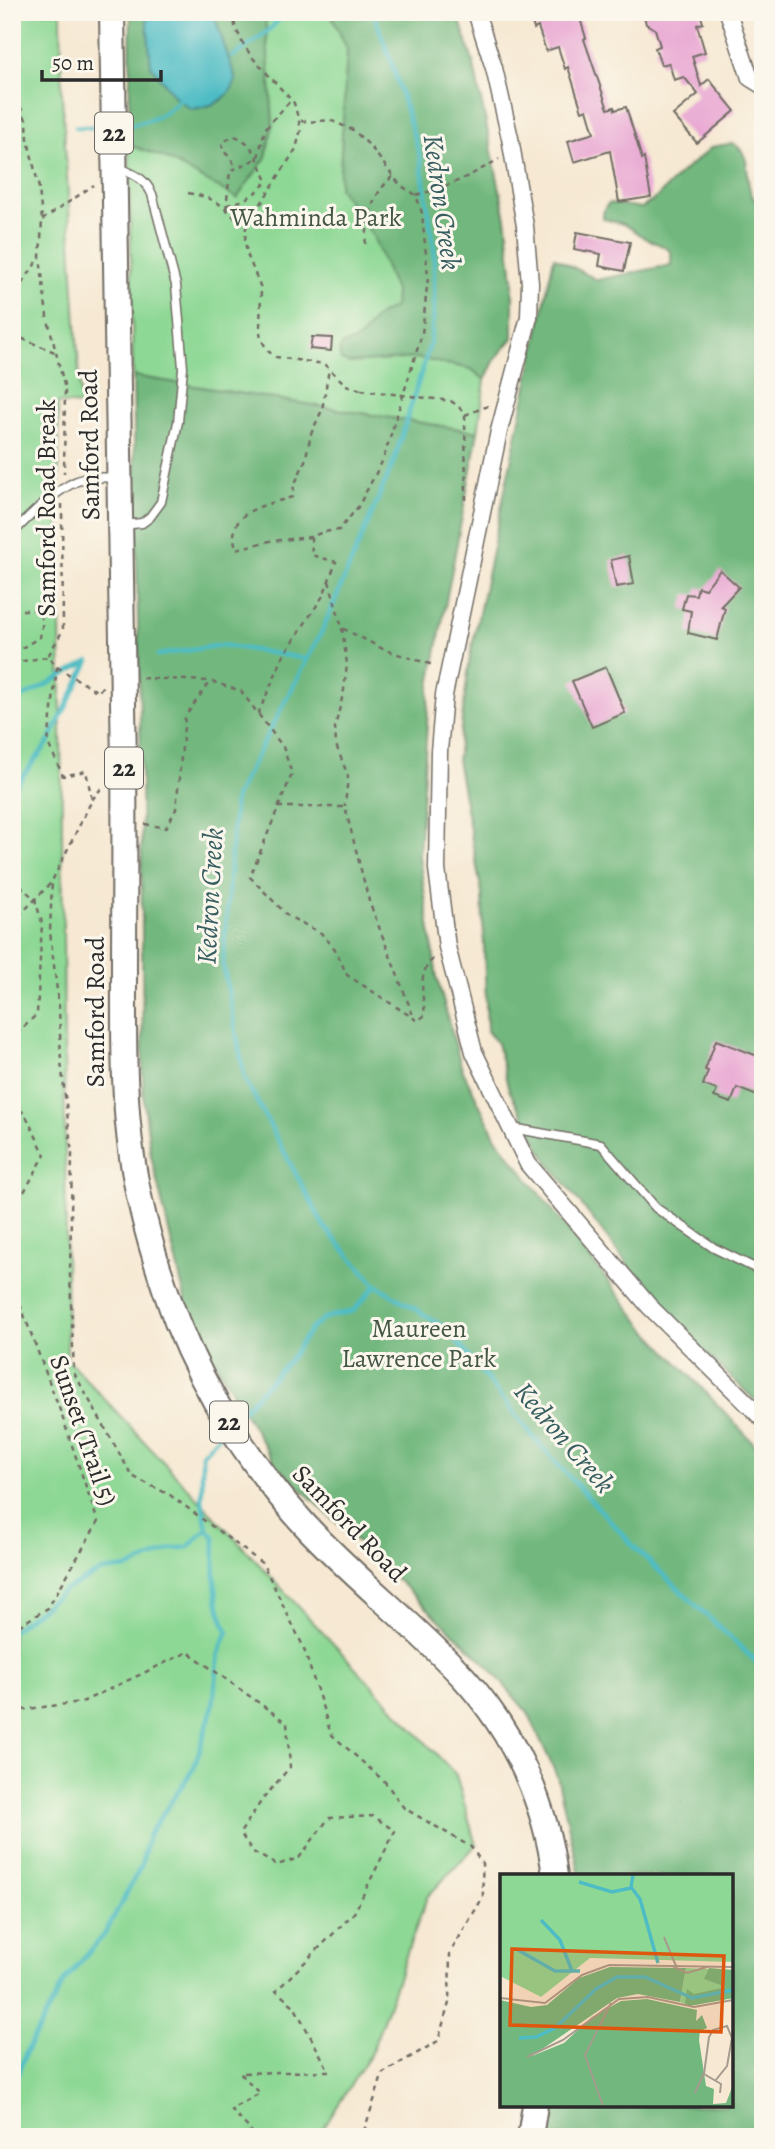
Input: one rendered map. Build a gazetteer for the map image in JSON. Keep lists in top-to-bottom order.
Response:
{
  "streets": {
    "main road": ["22", "Samford Road"],
    "path": ["Samford Road Break", "Sunset (Trail 5)"]
  },
  "water": ["Kedron Creek"],
  "parks": ["Wahminda Park", "Maureen Lawrence Park"],
  "scale_bar": "50 m"
}
